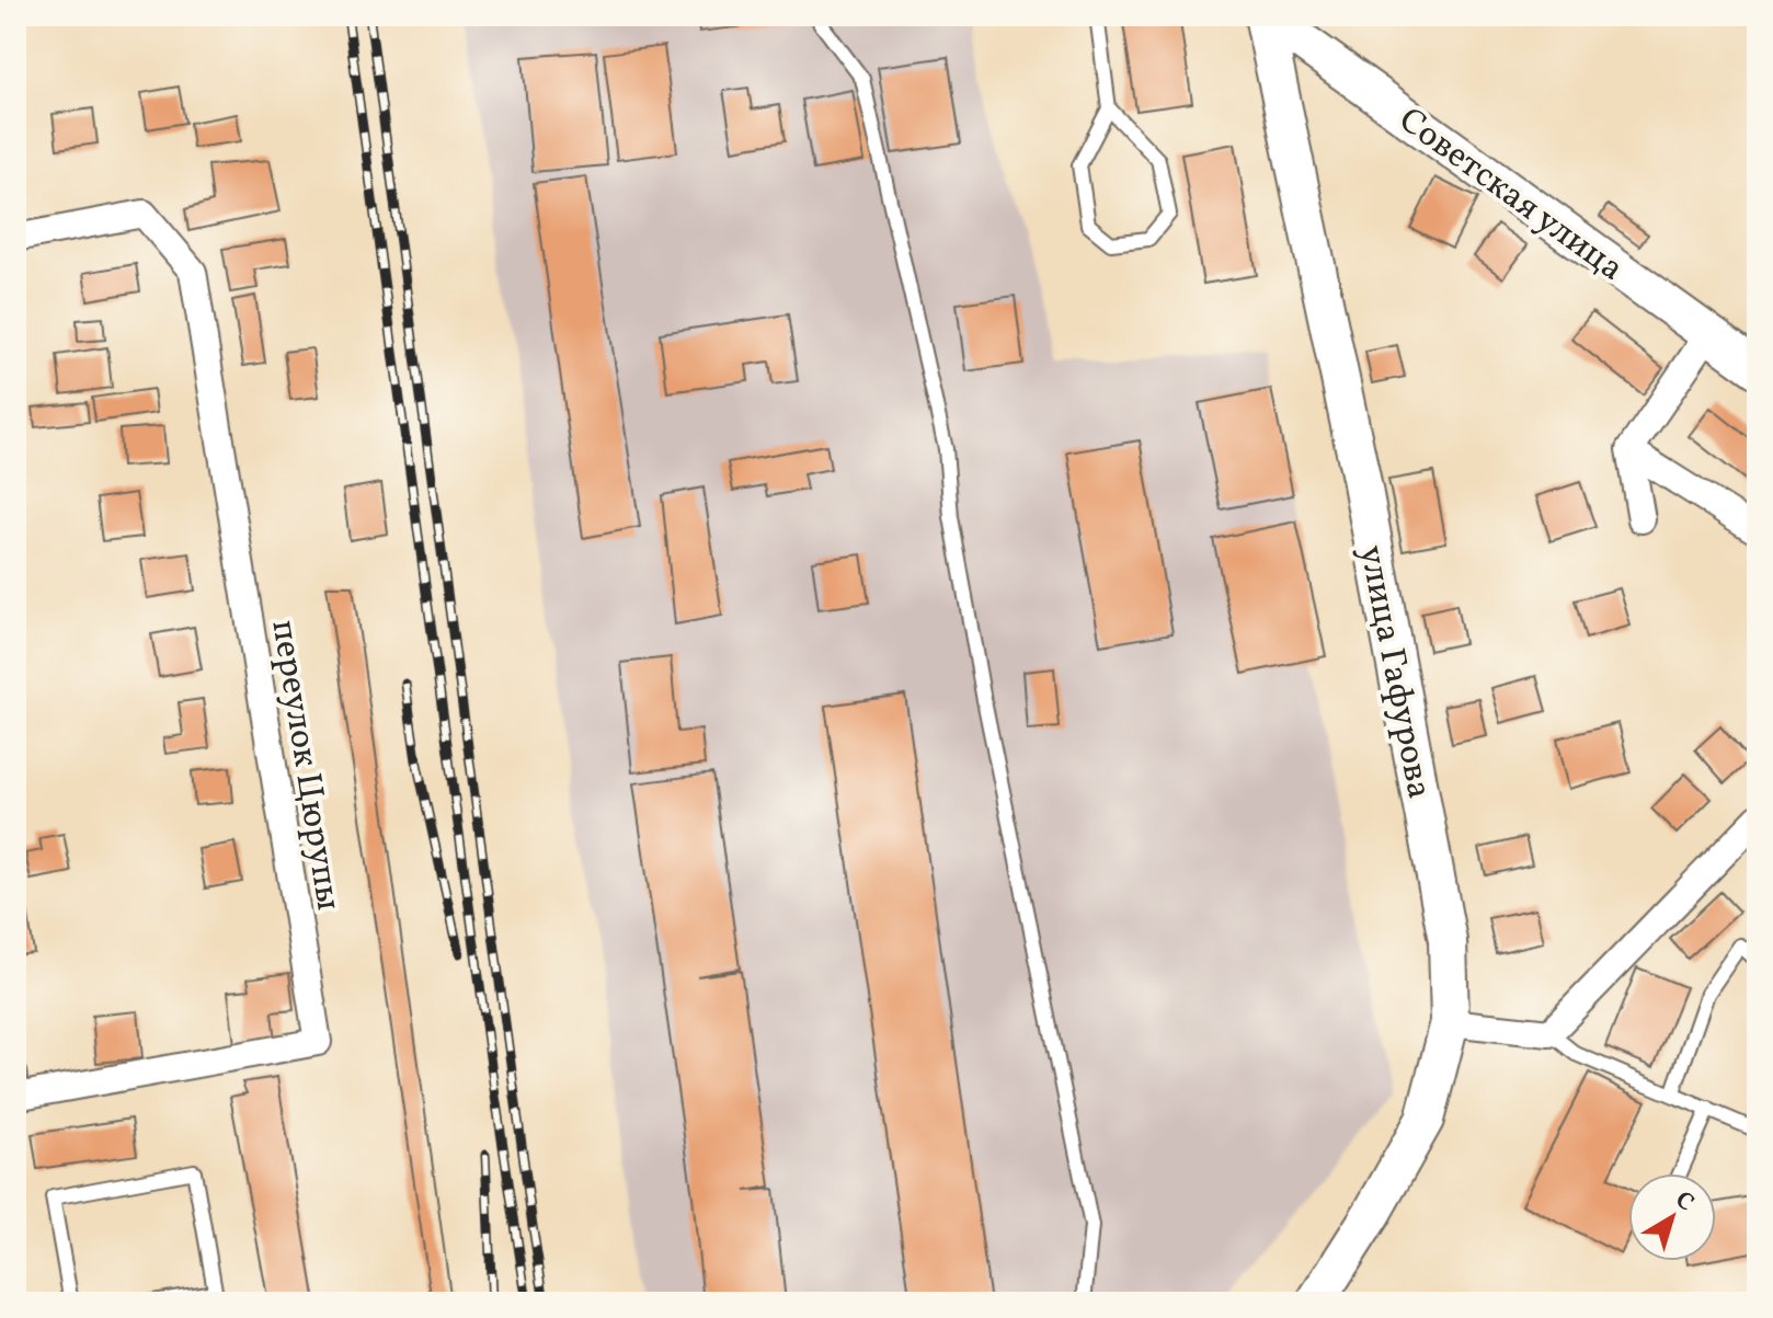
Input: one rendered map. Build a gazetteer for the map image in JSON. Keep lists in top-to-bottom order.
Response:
{
  "streets": {
    "main road": ["Советская улица", "улица Гафурова"],
    "street": ["переулок Цюрупы"]
  },
  "crossings": [
    ["Советская улица", "улица Гафурова"]
  ],
  "north": "top right"
}
